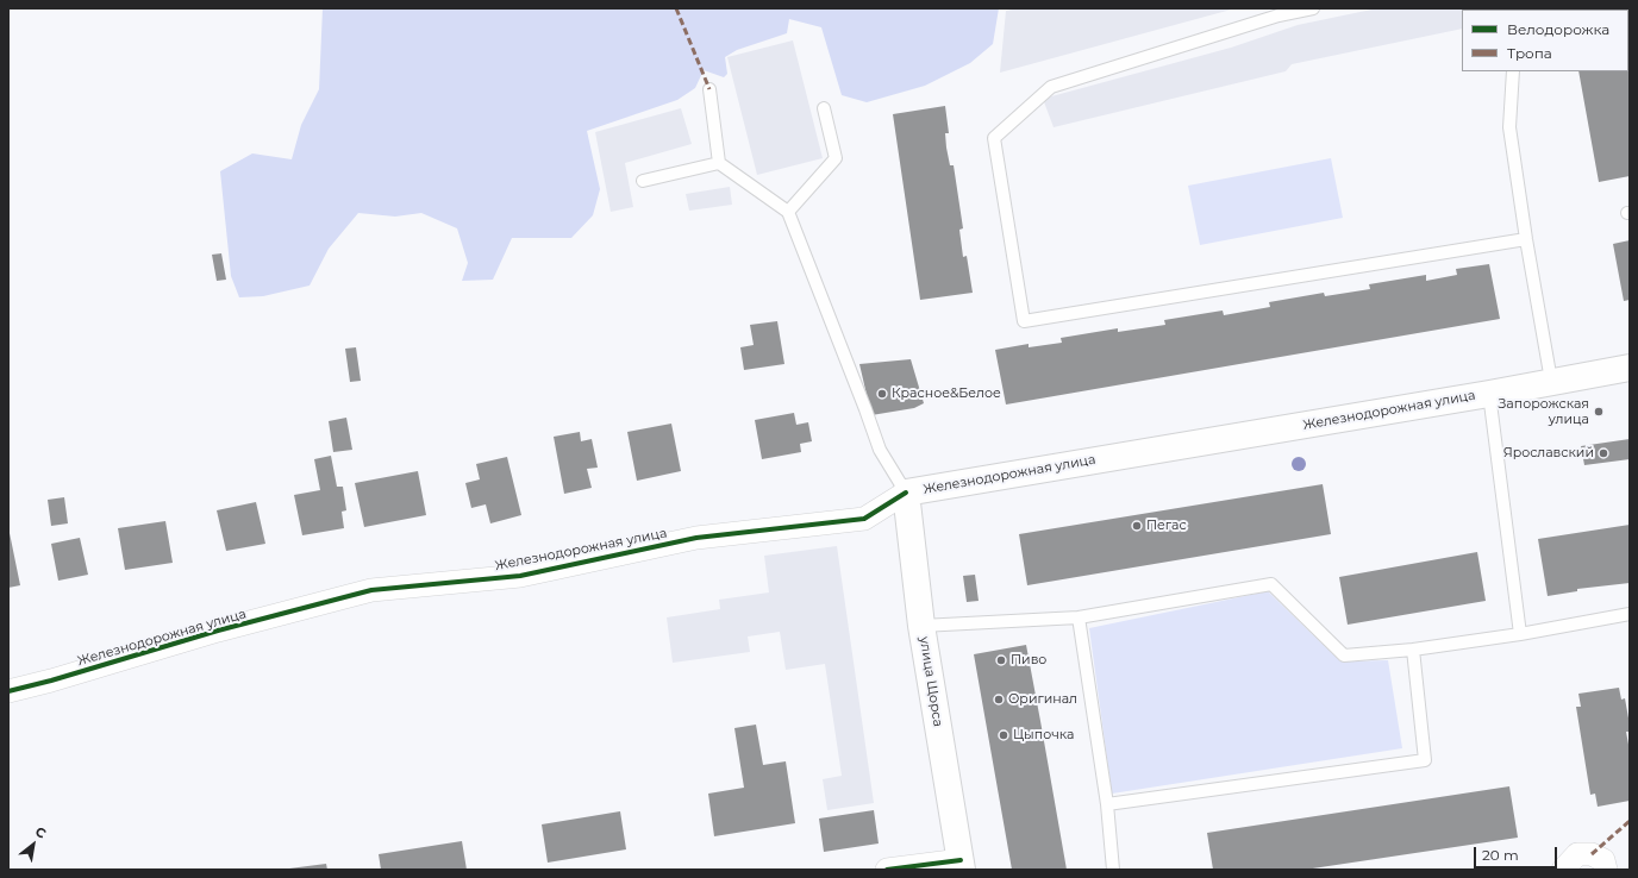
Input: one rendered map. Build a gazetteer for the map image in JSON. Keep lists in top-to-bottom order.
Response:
{
  "streets": {
    "main road": ["Железнодорожная улица", "улица Щорса"]
  },
  "crossings": [
    ["Железнодорожная улица", "улица Щорса"]
  ],
  "places": [
    "Красное&Белое",
    "Запорожская улица",
    "Ярославский",
    "Пегас",
    "Пиво",
    "Оригинал",
    "Цыпочка"
  ],
  "legend": ["Велодорожка", "Тропа"],
  "scale_bar": "20 m",
  "north": "top right"
}
